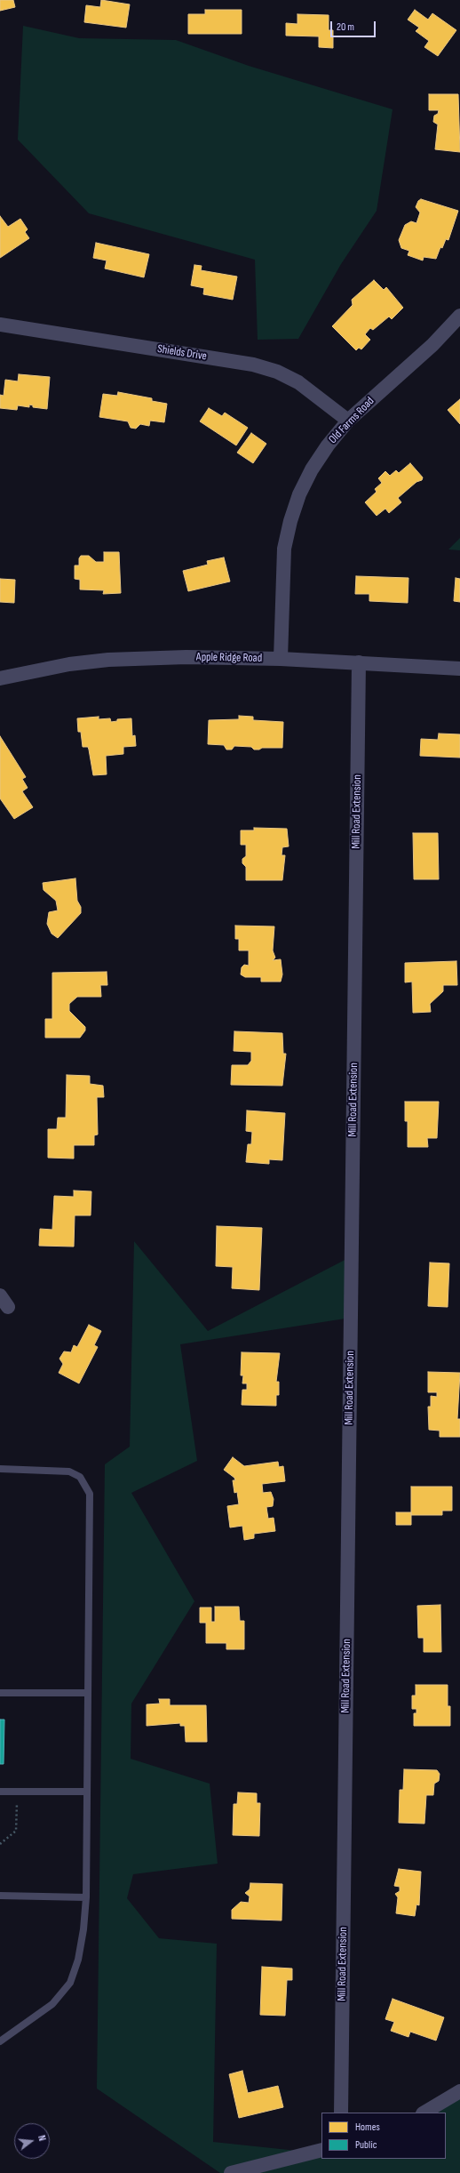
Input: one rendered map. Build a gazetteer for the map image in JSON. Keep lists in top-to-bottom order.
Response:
{
  "streets": {
    "street": [
      "Shields Drive",
      "Old Farms Road",
      "Apple Ridge Road",
      "Mill Road Extension"
    ]
  },
  "crossings": [
    ["Shields Drive", "Old Farms Road"],
    ["Old Farms Road", "Apple Ridge Road"],
    ["Apple Ridge Road", "Mill Road Extension"]
  ],
  "legend": ["Homes", "Public"],
  "scale_bar": "20 m",
  "north": "right"
}
